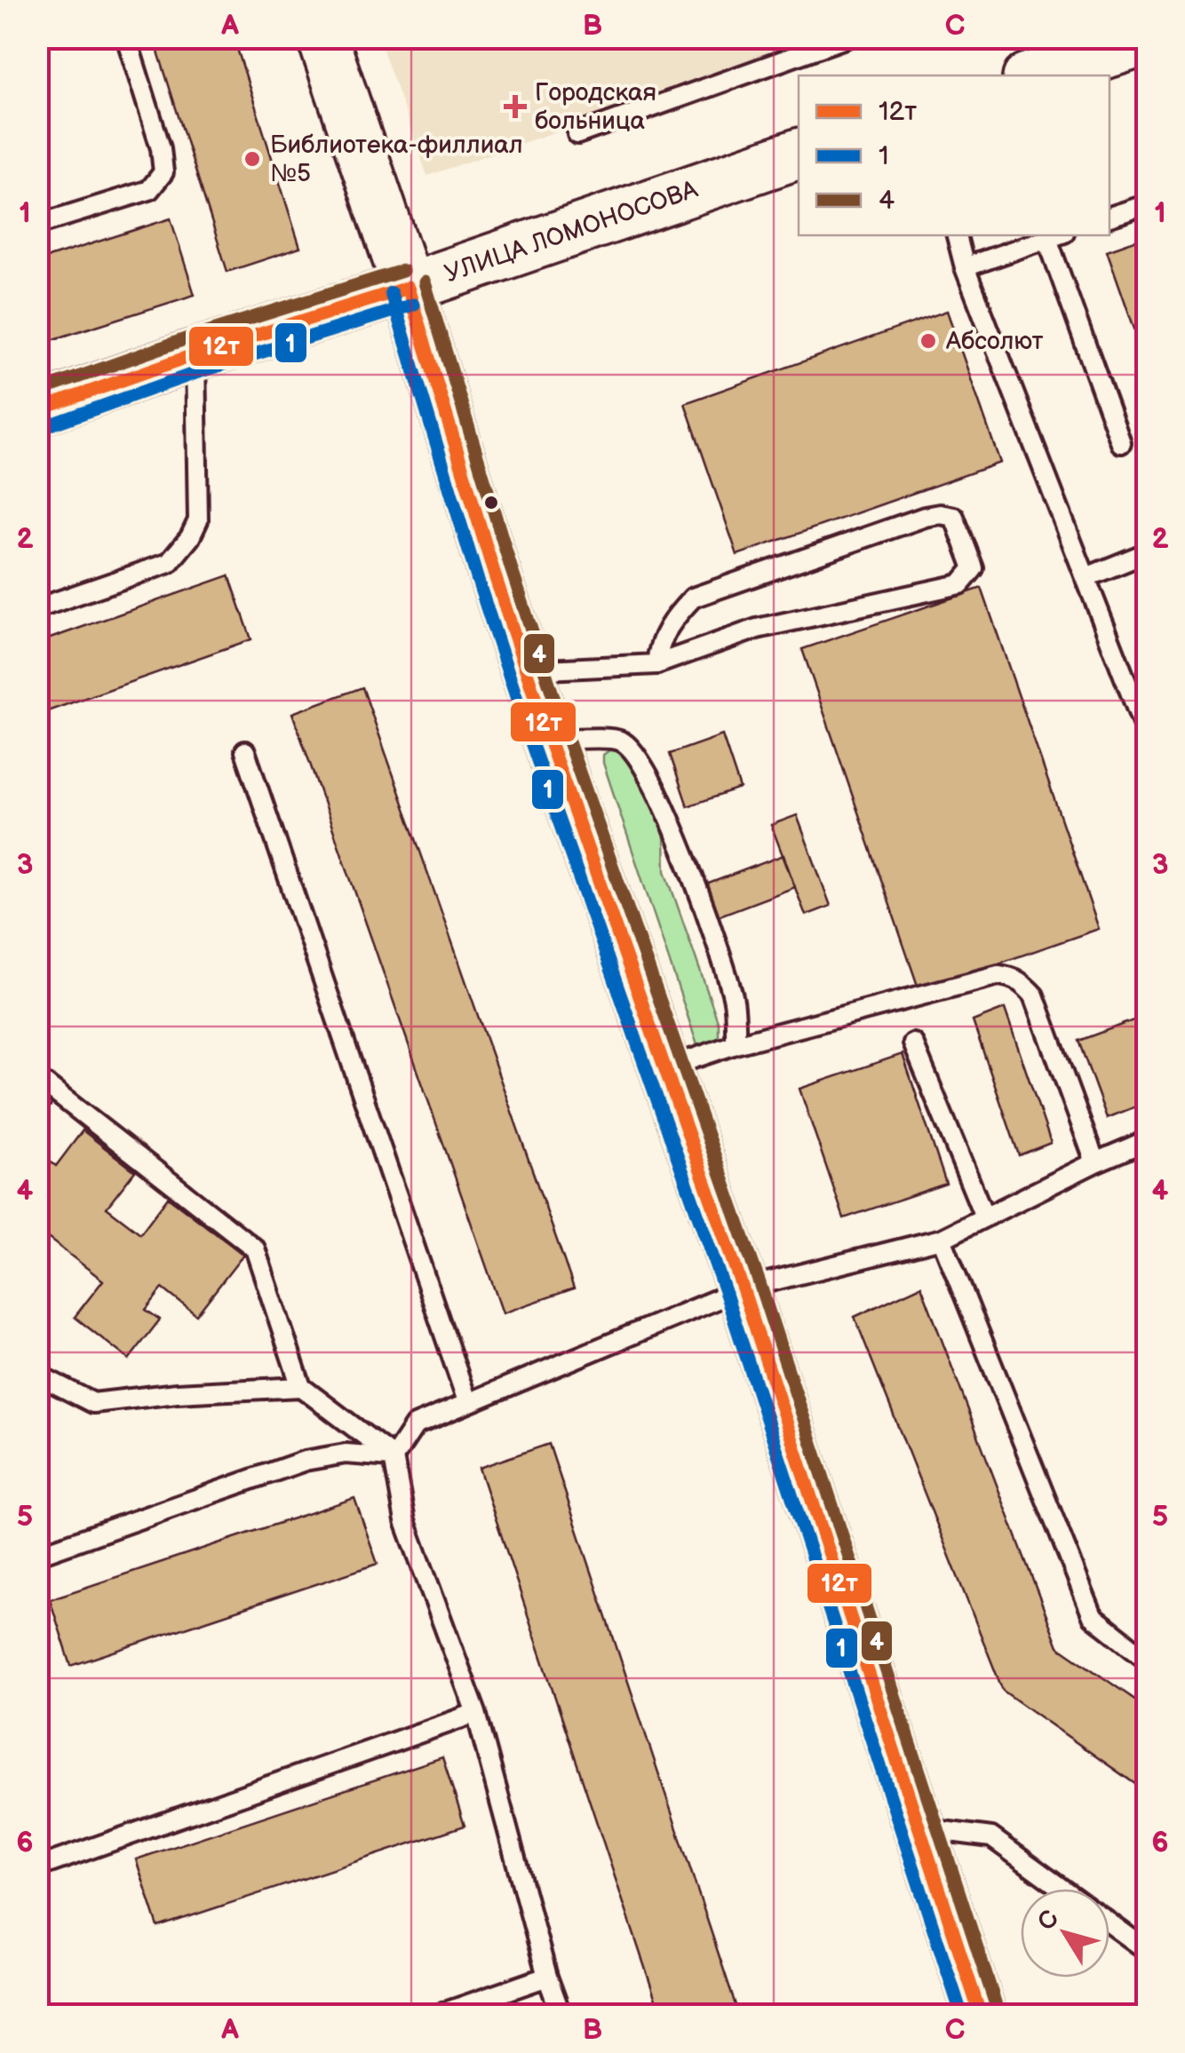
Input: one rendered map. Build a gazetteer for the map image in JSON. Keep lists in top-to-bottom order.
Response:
{
  "streets": {
    "main road": ["УЛИЦА ЛОМОНОСОВА"]
  },
  "places": {
    "health": ["Городская больница"],
    "other": ["Библиотека-филлиал №5", "Абсолют"]
  },
  "lines": ["transit line 4", "transit line 12т", "transit line 1"],
  "legend": ["12т", "1", "4"],
  "north": "top left",
  "grid": {
    "columns": ["A", "B", "C"],
    "rows": [
      "1",
      "2",
      "3",
      "4",
      "5",
      "6"
    ]
  }
}
